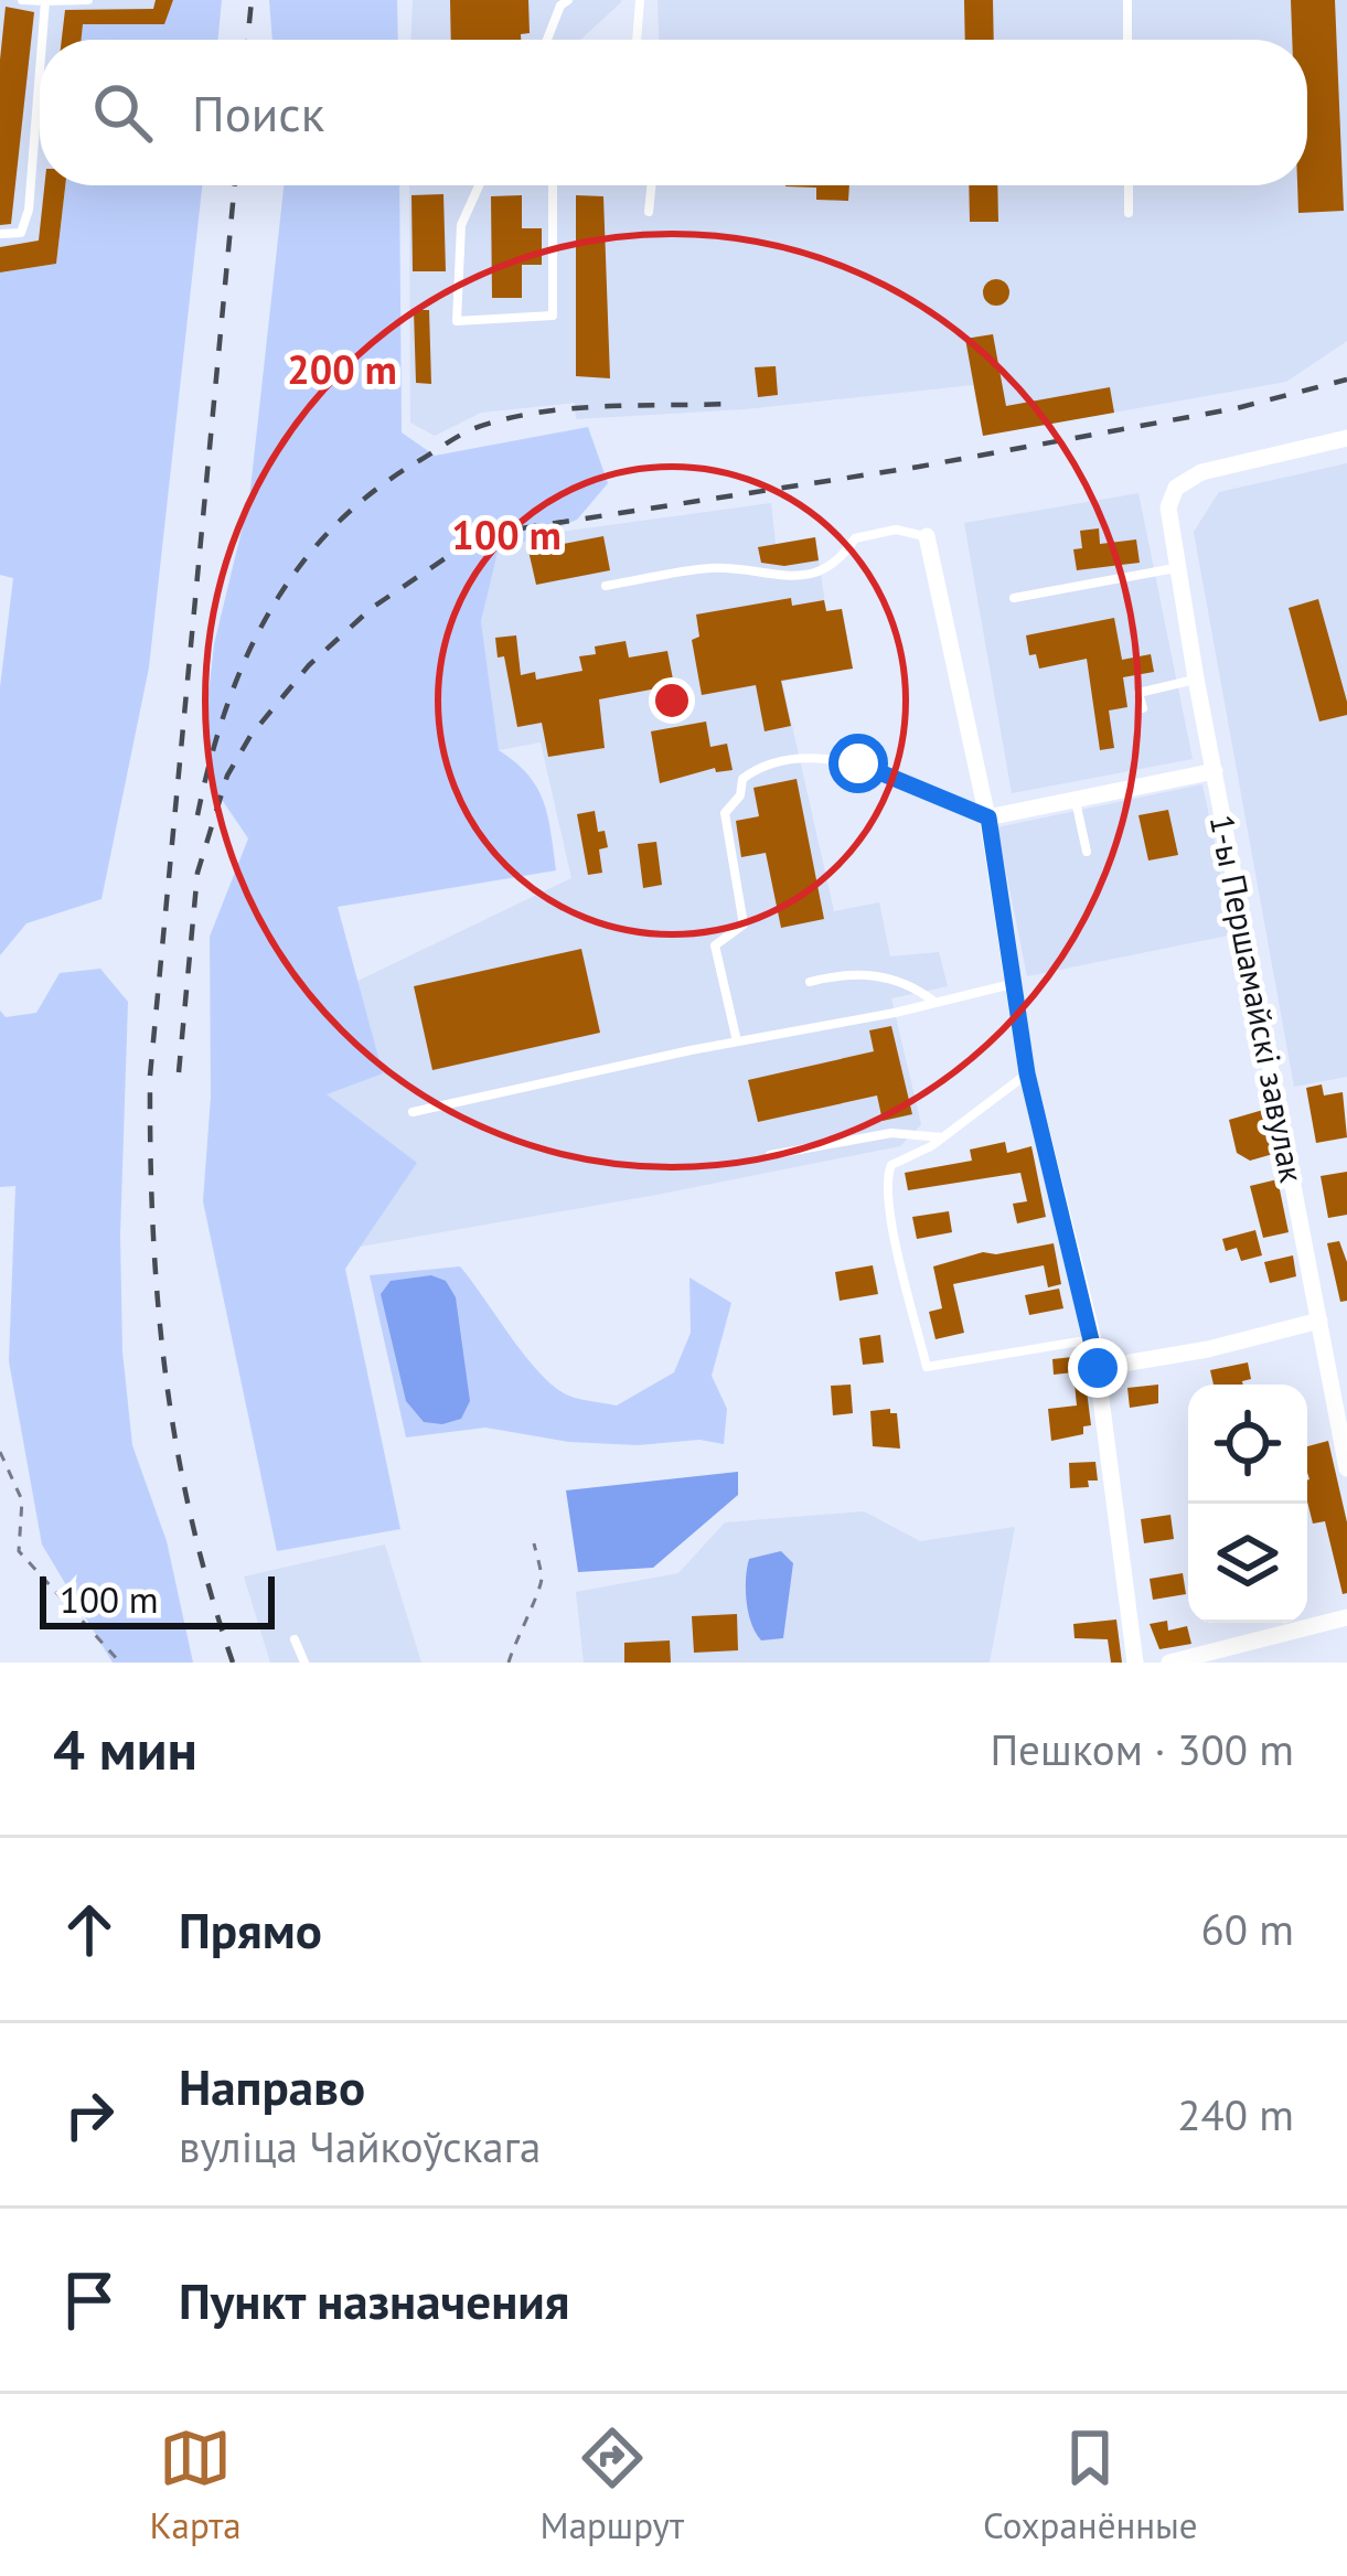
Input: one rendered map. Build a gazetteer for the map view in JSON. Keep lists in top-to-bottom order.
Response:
{
  "streets": {
    "street": ["1-ы Першамайскі завулак"]
  },
  "scale_bar": "100 m",
  "page": {
    "search": "Поиск",
    "scale": "100 m",
    "heading": ["4 мин", "Пешком · 300 m"],
    "list": [
      ["Прямо", "60 m"],
      ["Направо", "вуліца Чайкоўскага", "240 m"],
      "Пункт назначения"
    ],
    "nav": ["Карта", "Маршрут", "Сохранённые"]
  },
  "rings": ["200 m", "100 m"]
}
